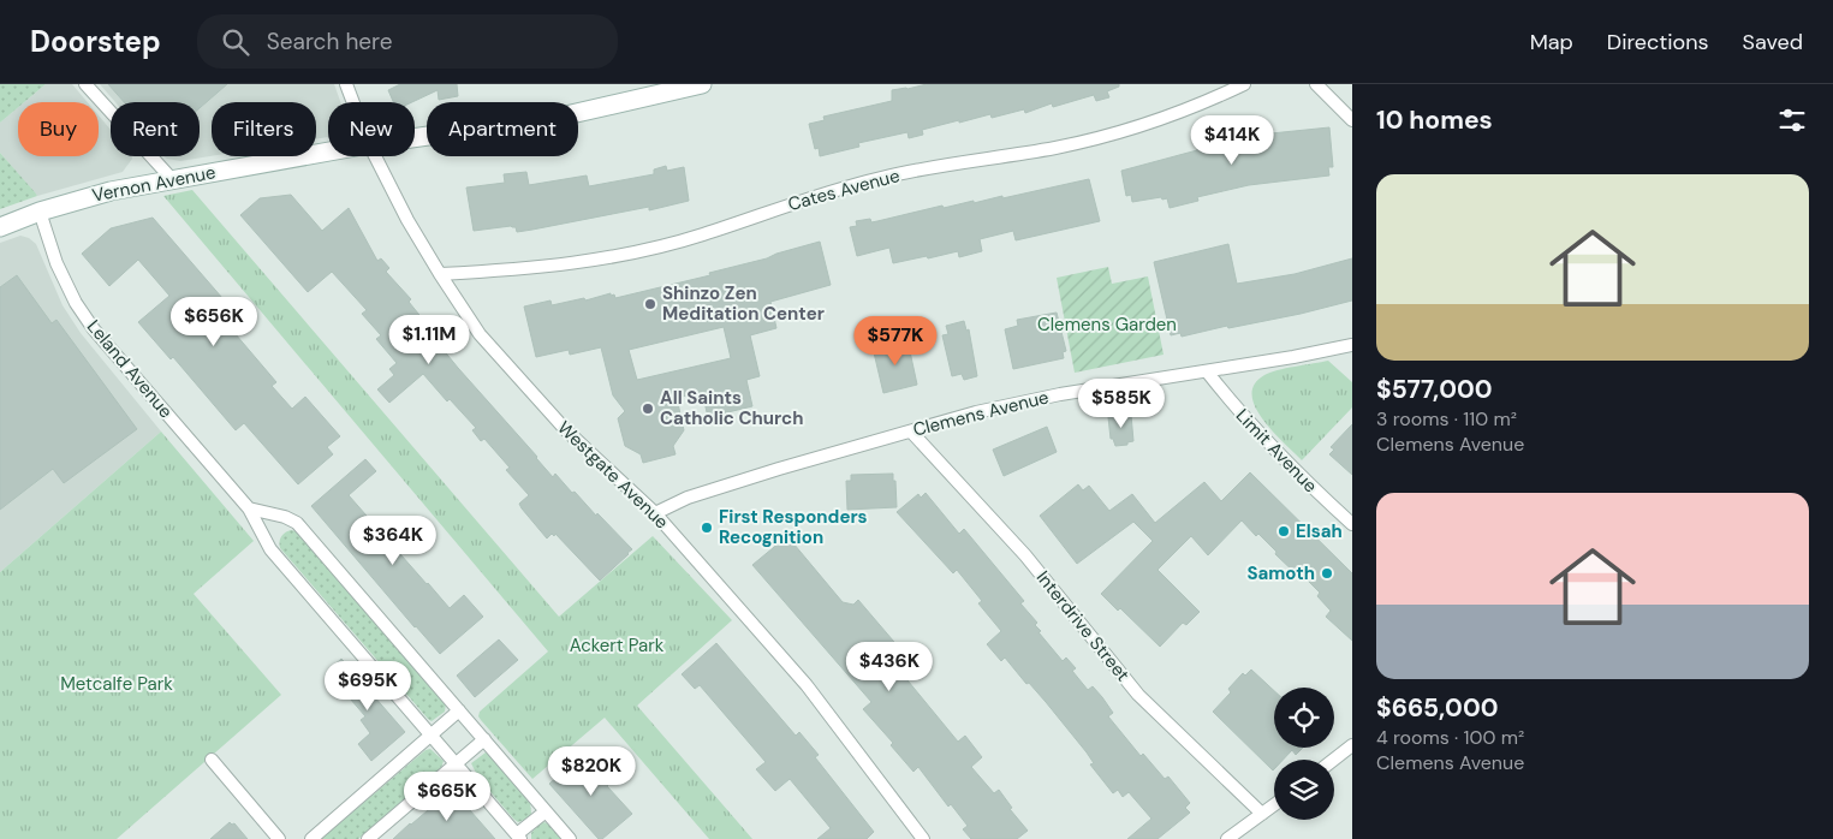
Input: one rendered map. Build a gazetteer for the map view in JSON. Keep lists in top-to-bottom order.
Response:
{
  "streets": {
    "street": [
      "Vernon Avenue",
      "Cates Avenue",
      "Leland Avenue",
      "Clemens Avenue",
      "Limit Avenue",
      "Westgate Avenue",
      "Interdrive Street"
    ]
  },
  "crossings": [
    ["Vernon Avenue", "Leland Avenue"],
    ["Cates Avenue", "Westgate Avenue"],
    ["Clemens Avenue", "Limit Avenue"],
    ["Clemens Avenue", "Westgate Avenue"],
    ["Clemens Avenue", "Interdrive Street"]
  ],
  "parks": ["Clemens Garden", "Ackert Park", "Metcalfe Park"],
  "places": [
    "Shinzo Zen Meditation Center",
    "All Saints Catholic Church",
    "First Responders Recognition",
    "Elsah",
    "Samoth"
  ],
  "page": {
    "header": "Doorstep",
    "search": "Search here",
    "nav": ["Map", "Directions", "Saved"],
    "heading": "10 homes",
    "chip": [
      "Buy",
      "Rent",
      "Filters",
      "New",
      "Apartment"
    ],
    "price": [
      "$414K",
      "$656K",
      "$1.11M",
      "$577K",
      "$585K",
      "$364K",
      "$436K",
      "$695K",
      "$820K",
      "$665K"
    ],
    "list": [
      {
        "name": "$577,000",
        "note": "3 rooms · 110 m² · Clemens Avenue"
      },
      {
        "name": "$665,000",
        "note": "4 rooms · 100 m² · Clemens Avenue"
      }
    ]
  }
}
